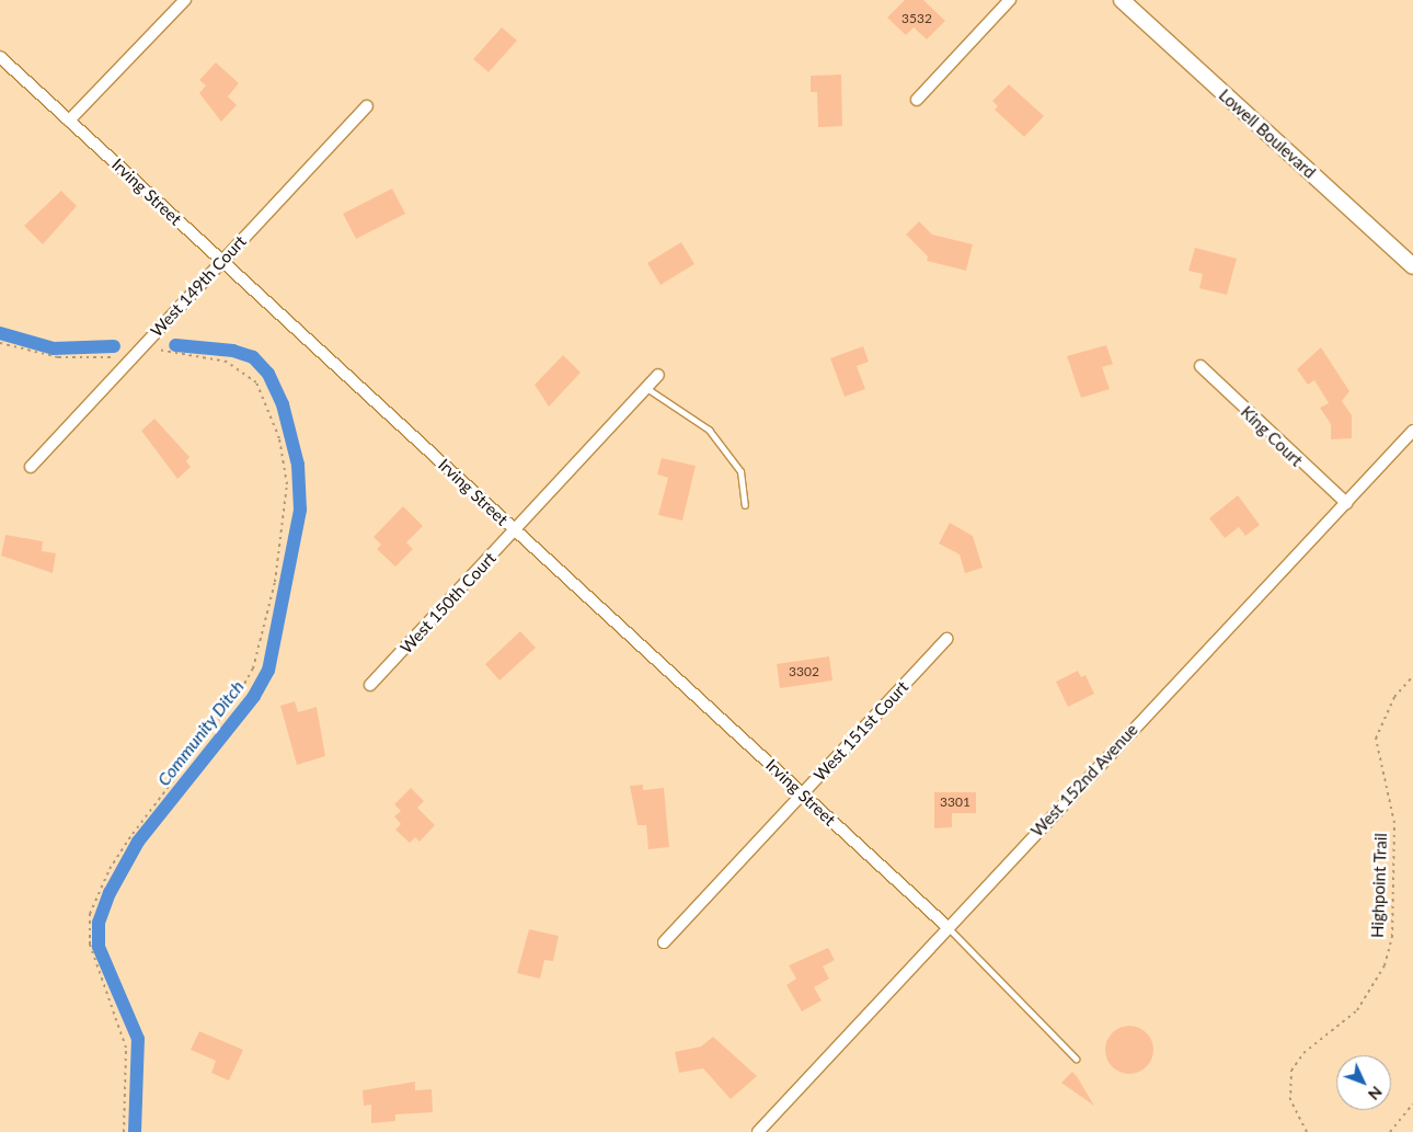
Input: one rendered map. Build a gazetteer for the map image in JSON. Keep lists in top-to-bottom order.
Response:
{
  "streets": {
    "main road": ["Lowell Boulevard"],
    "street": [
      "Irving Street",
      "West 149th Court",
      "King Court",
      "West 150th Court",
      "West 151st Court",
      "West 152nd Avenue"
    ],
    "path": ["Highpoint Trail"]
  },
  "crossings": [
    ["Irving Street", "West 149th Court"],
    ["Irving Street", "West 150th Court"],
    ["Irving Street", "West 151st Court"],
    ["Irving Street", "West 152nd Avenue"],
    ["King Court", "West 152nd Avenue"]
  ],
  "water": ["Community Ditch"],
  "house_numbers": ["3532", "3302", "3301"],
  "north": "bottom right"
}
